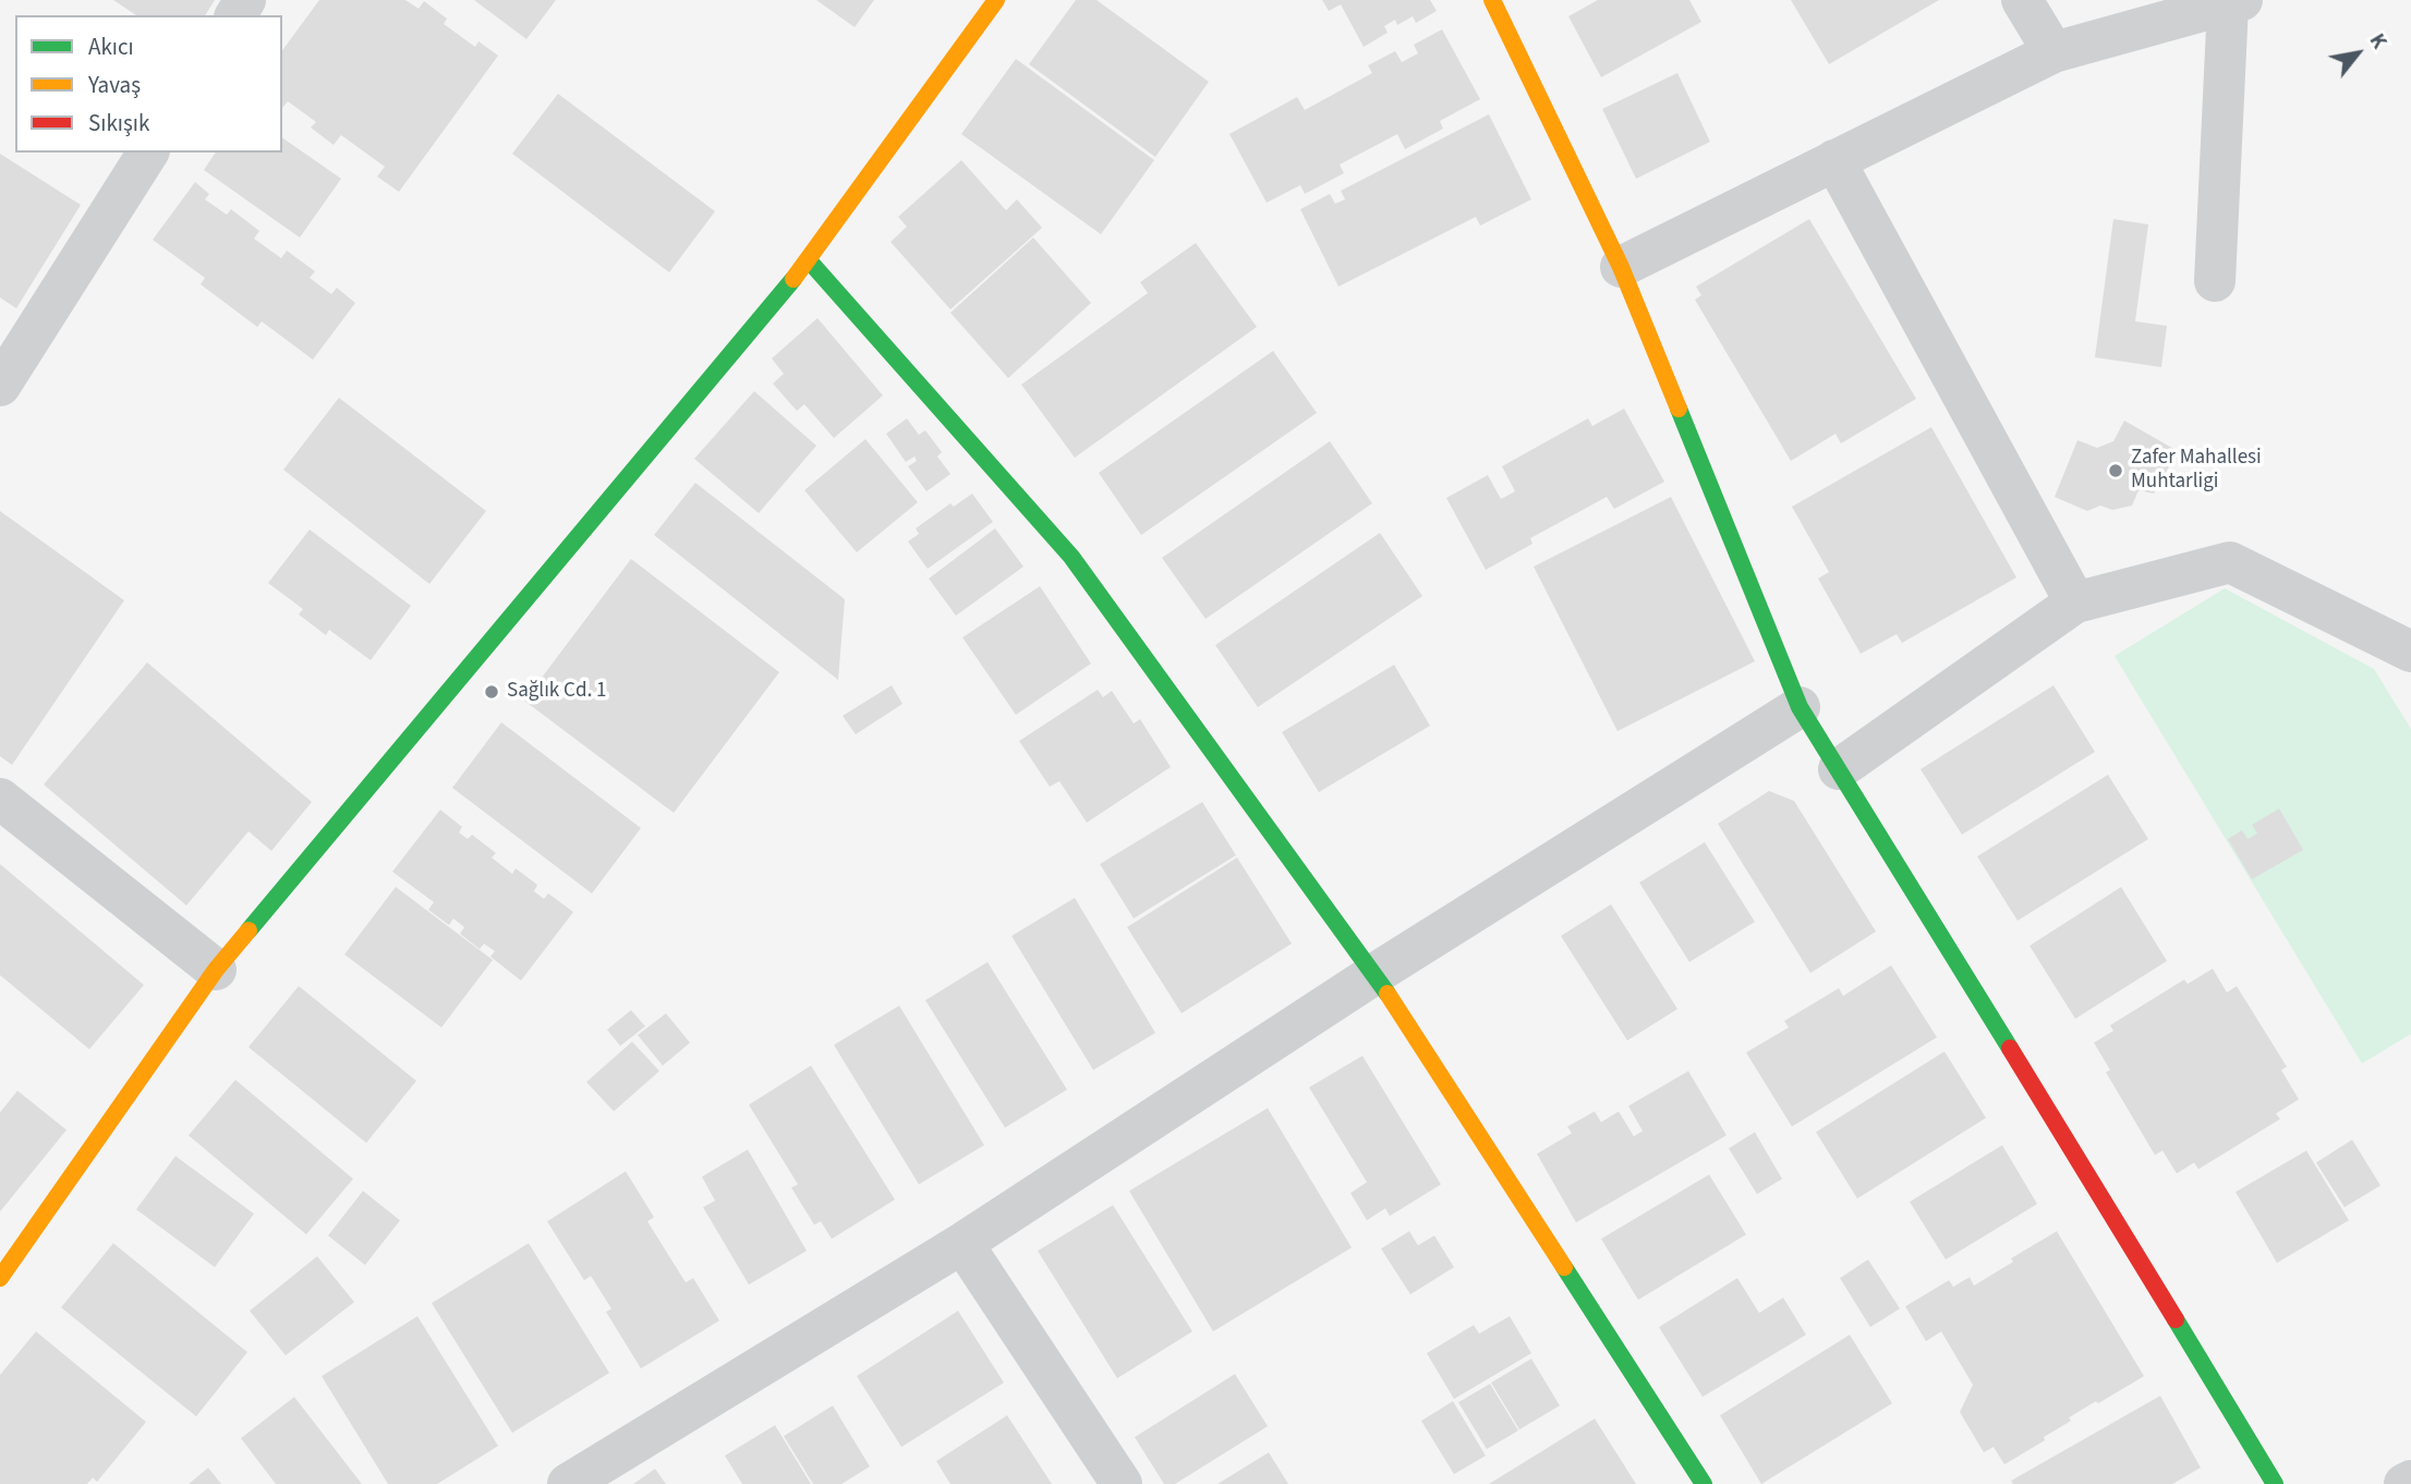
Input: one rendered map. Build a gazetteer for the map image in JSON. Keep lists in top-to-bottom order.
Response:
{
  "places": ["Zafer Mahallesi Muhtarligi", "Sağlık Cd. 1"],
  "legend": ["Akıcı", "Yavaş", "Sıkışık"],
  "north": "top right"
}
